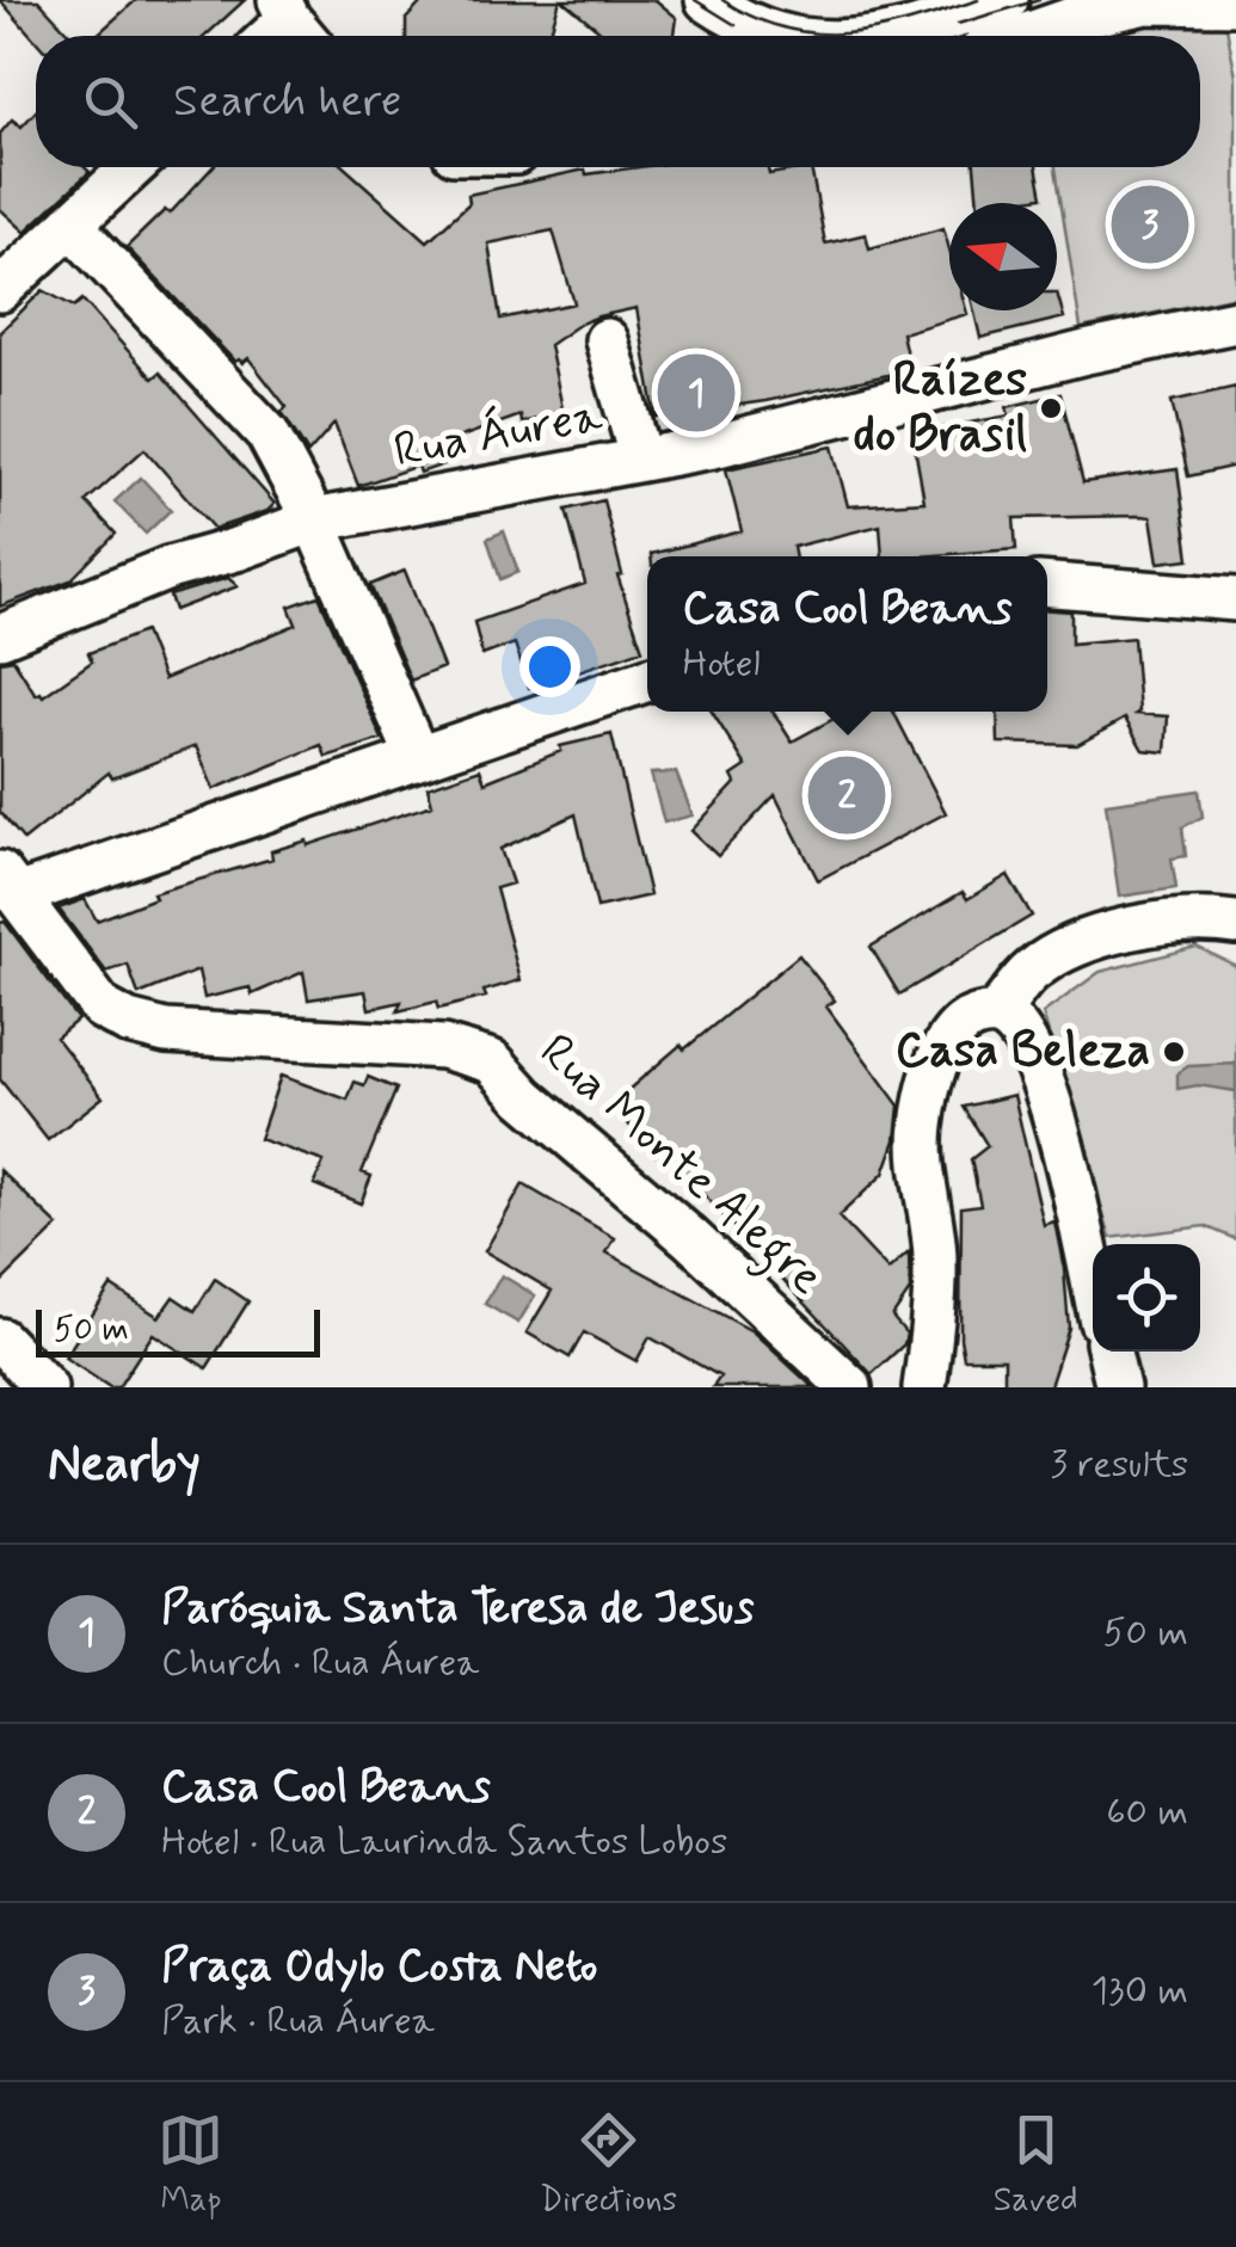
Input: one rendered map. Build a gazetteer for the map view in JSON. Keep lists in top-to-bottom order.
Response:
{
  "streets": {
    "street": ["Rua Áurea", "Rua Monte Alegre"]
  },
  "places": ["Raízes do Brasil", "Casa Beleza"],
  "scale_bar": "50 m",
  "north": "left",
  "page": {
    "search": "Search here",
    "pins": ["3", "1", "2"],
    "popup": ["Casa Cool Beans", "Hotel"],
    "scale": "50 m",
    "heading": ["Nearby", "3 results"],
    "list": [
      {
        "mark": "1",
        "name": "Paróquia Santa Teresa de Jesus",
        "note": "Church · Rua Áurea",
        "value": "50 m"
      },
      {
        "mark": "2",
        "name": "Casa Cool Beans",
        "note": "Hotel · Rua Laurinda Santos Lobos",
        "value": "60 m"
      },
      {
        "mark": "3",
        "name": "Praça Odylo Costa Neto",
        "note": "Park · Rua Áurea",
        "value": "130 m"
      }
    ],
    "nav": ["Map", "Directions", "Saved"]
  }
}
